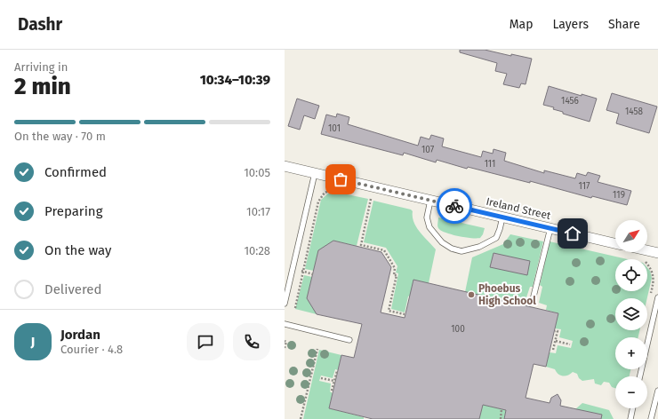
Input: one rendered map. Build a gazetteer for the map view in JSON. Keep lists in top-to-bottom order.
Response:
{
  "streets": {
    "street": ["Ireland Street"]
  },
  "places": ["Phoebus High School"],
  "house_numbers": [
    "1456",
    "1458",
    "101",
    "107",
    "111",
    "117",
    "119",
    "100"
  ],
  "north": "top right",
  "page": {
    "header": "Dashr",
    "nav": ["Map", "Layers", "Share"],
    "heading": ["2 min", "Arriving in", "10:34–10:39"],
    "panel": ["Jordan", "Courier · 4.8"],
    "bar": "On the way · 70 m",
    "list": [
      ["Confirmed", "10:05"],
      ["Preparing", "10:17"],
      ["On the way", "10:28"],
      "Delivered"
    ],
    "map_buttons": ["+", "−"],
    "round": "J"
  }
}
